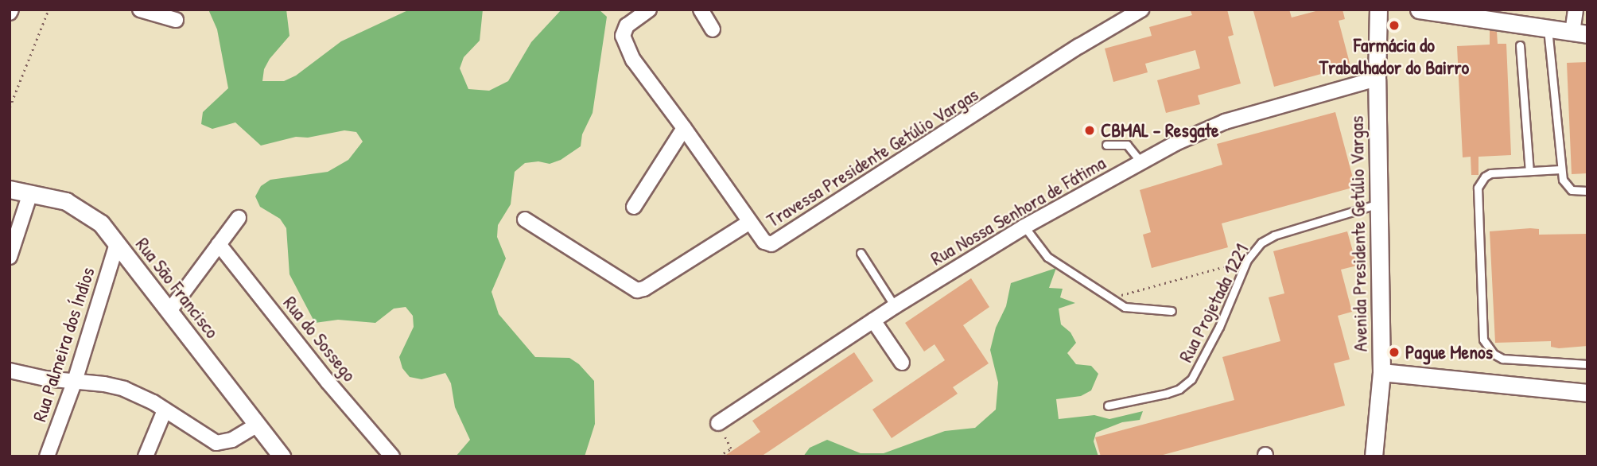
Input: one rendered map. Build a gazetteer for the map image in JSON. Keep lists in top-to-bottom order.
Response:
{
  "streets": {
    "street": [
      "Travessa Presidente Getúlio Vargas",
      "Rua Nossa Senhora de Fátima",
      "Avenida Presidente Getúlio Vargas",
      "Rua São Francisco",
      "Rua do Sossego",
      "Rua Palmeira dos Índios"
    ],
    "lane": ["Rua Projetada 1221"]
  },
  "crossings": [
    ["Rua Nossa Senhora de Fátima", "Avenida Presidente Getúlio Vargas"],
    ["Avenida Presidente Getúlio Vargas", "Rua Projetada 1221"],
    ["Rua São Francisco", "Rua Palmeira dos Índios"]
  ],
  "places": ["Farmácia do Trabalhador do Bairro", "CBMAL - Resgate", "Pague Menos"]
}
